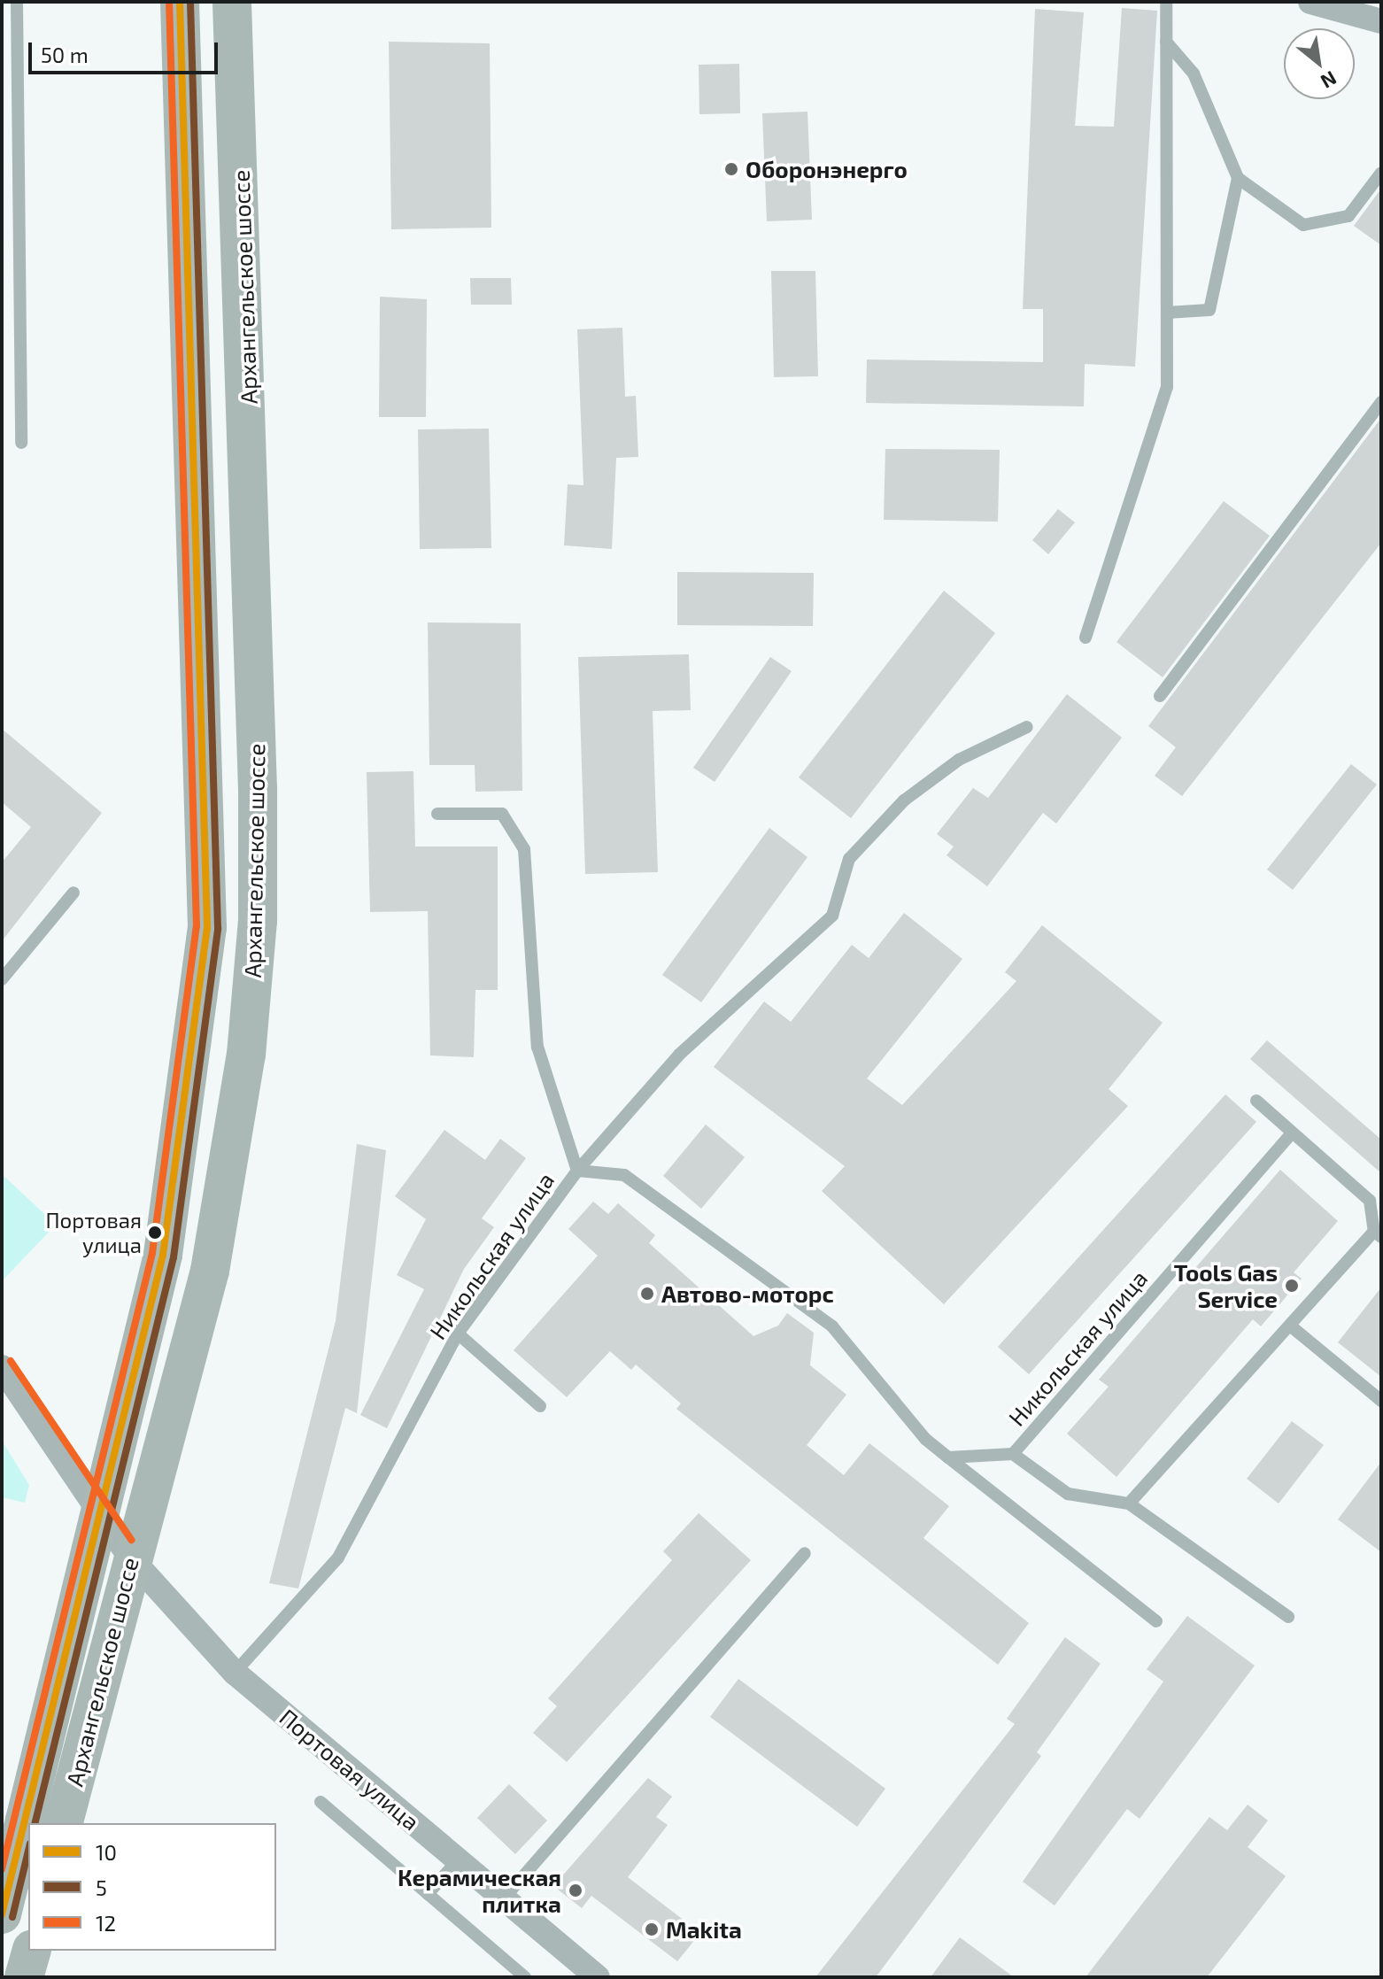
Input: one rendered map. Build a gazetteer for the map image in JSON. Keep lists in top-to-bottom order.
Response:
{
  "streets": {
    "main road": ["Архангельское шоссе"],
    "street": ["Портовая улица"],
    "lane": ["Никольская улица"]
  },
  "crossings": [
    ["Архангельское шоссе", "Портовая улица"],
    ["Никольская улица", "Портовая улица"]
  ],
  "places": [
    "Оборонэнерго",
    "Портовая улица",
    "Tools Gas Service",
    "Автово-моторс",
    "Керамическая плитка",
    "Makita"
  ],
  "lines": ["transit line 10", "transit line 5", "transit line 12"],
  "legend": ["10", "5", "12"],
  "scale_bar": "50 m",
  "north": "bottom right"
}
